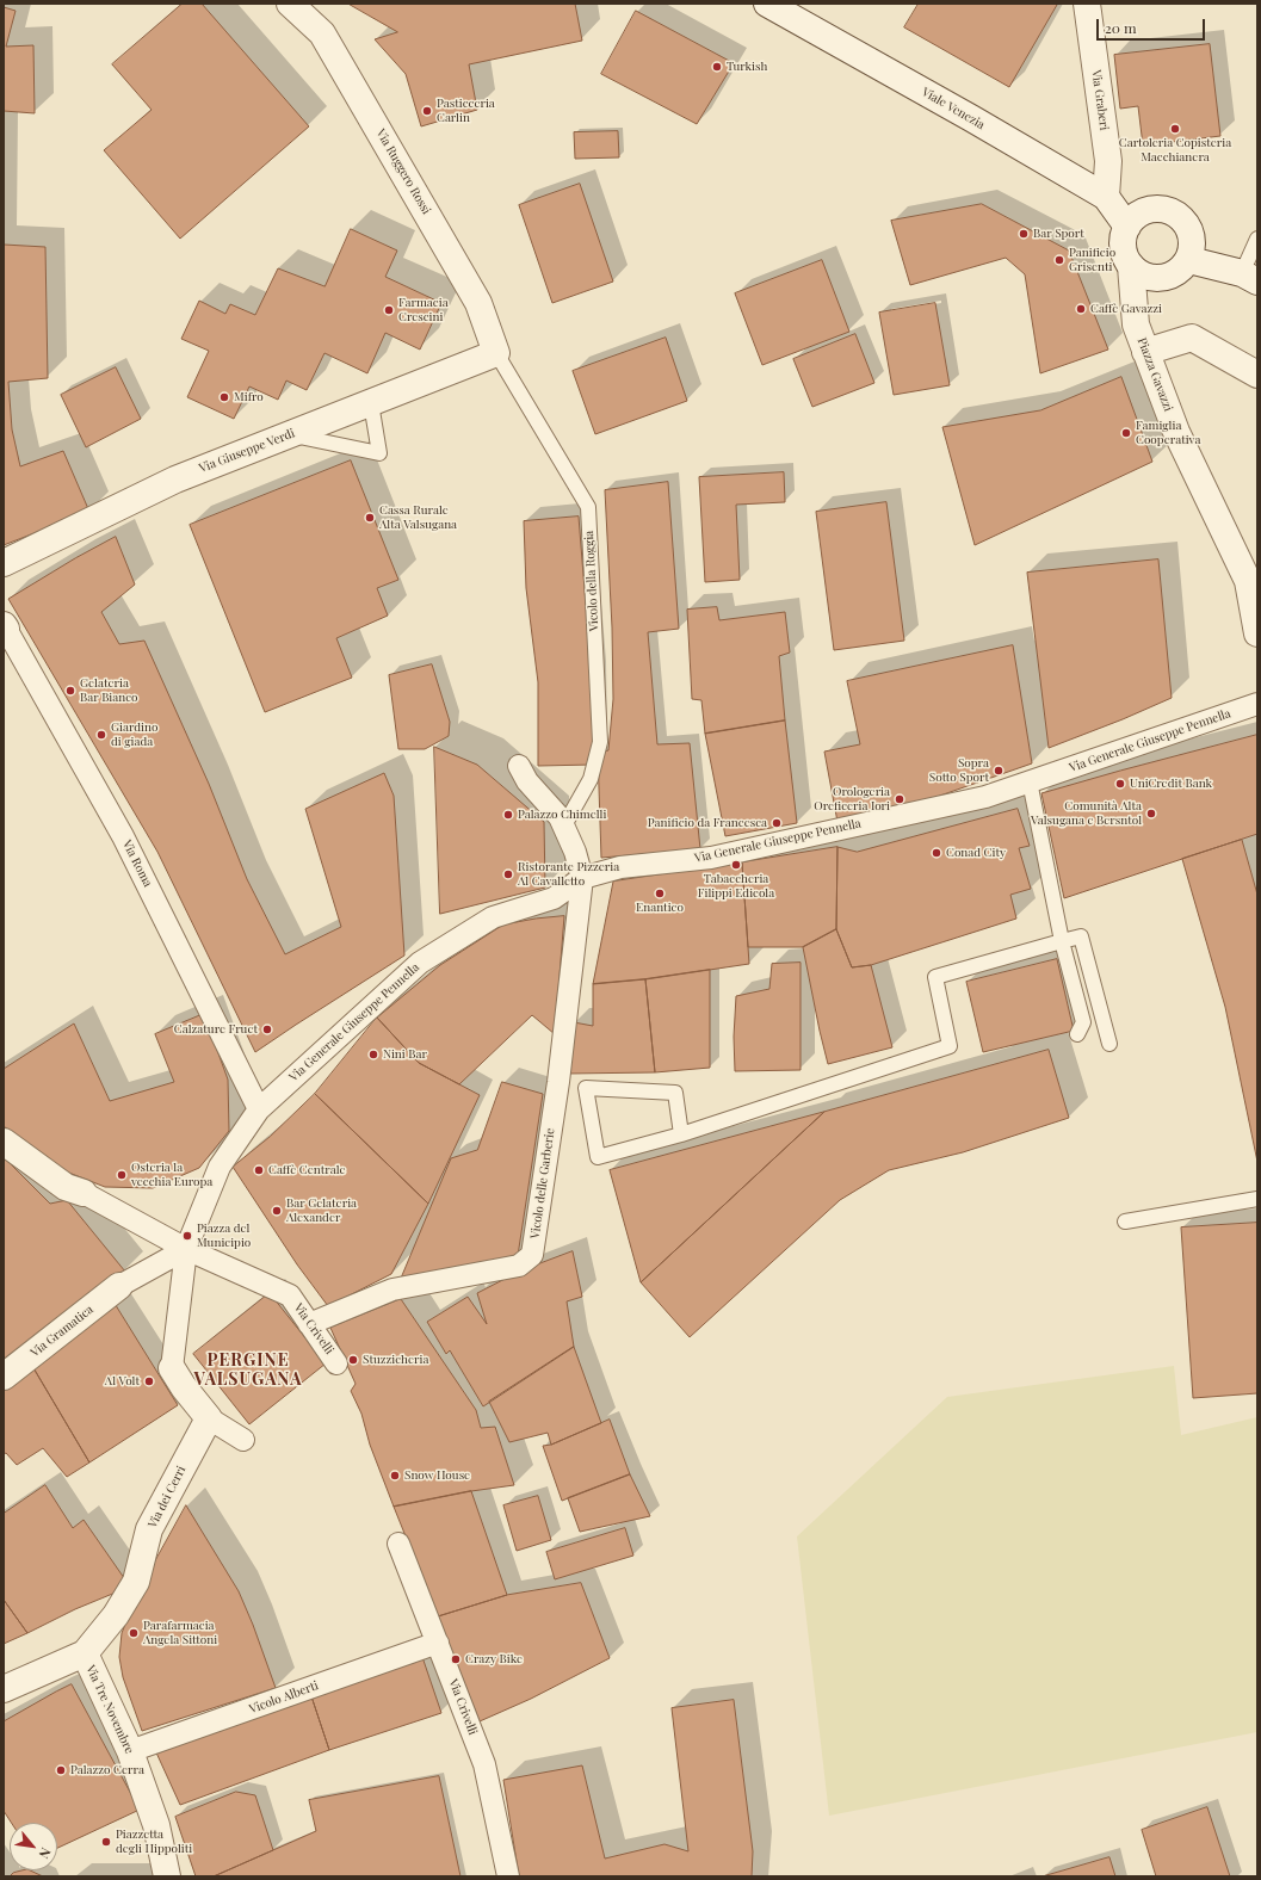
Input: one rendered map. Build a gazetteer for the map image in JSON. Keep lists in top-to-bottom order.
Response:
{
  "streets": {
    "street": [
      "Via Graberi",
      "Viale Venezia",
      "Via Ruggero Rossi",
      "Piazza Gavazzi",
      "Via Giuseppe Verdi",
      "Via Generale Giuseppe Pennella",
      "Via Roma",
      "Vicolo delle Garberie",
      "Via Crivelli",
      "Via Gramatica",
      "Via dei Cerri",
      "Vicolo Alberti",
      "Via Tre Novembre"
    ],
    "lane": ["Vicolo della Roggia"]
  },
  "crossings": [
    ["Via Graberi", "Viale Venezia"],
    ["Viale Venezia", "Piazza Gavazzi"],
    ["Via Ruggero Rossi", "Via Giuseppe Verdi"],
    ["Via Ruggero Rossi", "Vicolo della Roggia"],
    ["Via Giuseppe Verdi", "Vicolo della Roggia"],
    ["Via Generale Giuseppe Pennella", "Via Roma"],
    ["Via Generale Giuseppe Pennella", "Vicolo delle Garberie"],
    ["Via Generale Giuseppe Pennella", "Via Crivelli"],
    ["Vicolo delle Garberie", "Via Crivelli"],
    ["Via Crivelli", "Vicolo Alberti"],
    ["Via dei Cerri", "Via Tre Novembre"],
    ["Vicolo Alberti", "Via Tre Novembre"]
  ],
  "districts": ["PERGINE VALSUGANA"],
  "places": [
    "Turkish",
    "Pasticceria Carlin",
    "Cartoleria Copisteria Macchianera",
    "Bar Sport",
    "Panificio Grisenti",
    "Caffè Gavazzi",
    "Farmacia Crescini",
    "Mifro",
    "Famiglia Cooperativa",
    "Cassa Rurale Alta Valsugana",
    "Gelateria Bar Bianco",
    "Giardino di giada",
    "Sopra Sotto Sport",
    "UniCredit Bank",
    "Orologeria Oreficeria Iori",
    "Comunità Alta Valsugana e Bersntol",
    "Palazzo Chimelli",
    "Panificio da Francesca",
    "Conad City",
    "Tabaccheria Filippi Edicola",
    "Ristorante Pizzeria Al Cavalletto",
    "Enantico",
    "Calzature Fruet",
    "Nini Bar",
    "Caffè Centrale",
    "Osteria la vecchia Europa",
    "Bar Gelateria Alexander",
    "Piazza del Municipio",
    "Stuzzicheria",
    "Al Volt",
    "Snow House",
    "Parafarmacia Angela Sittoni",
    "Crazy Bike",
    "Palazzo Cerra",
    "Piazzetta degli Hippoliti"
  ],
  "scale_bar": "20 m",
  "north": "bottom right"
}
